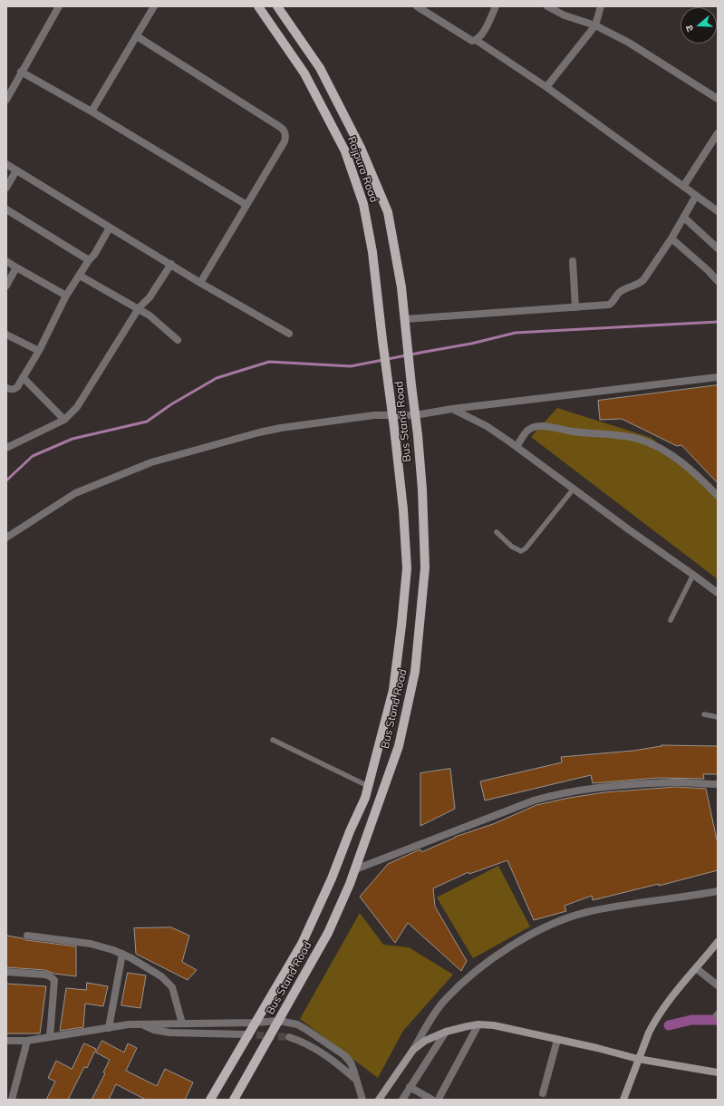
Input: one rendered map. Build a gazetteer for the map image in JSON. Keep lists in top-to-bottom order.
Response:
{
  "streets": {
    "main road": ["Rajpura Road", "Bus Stand Road"]
  },
  "crossings": [
    ["Rajpura Road", "Bus Stand Road"]
  ],
  "north": "left"
}
